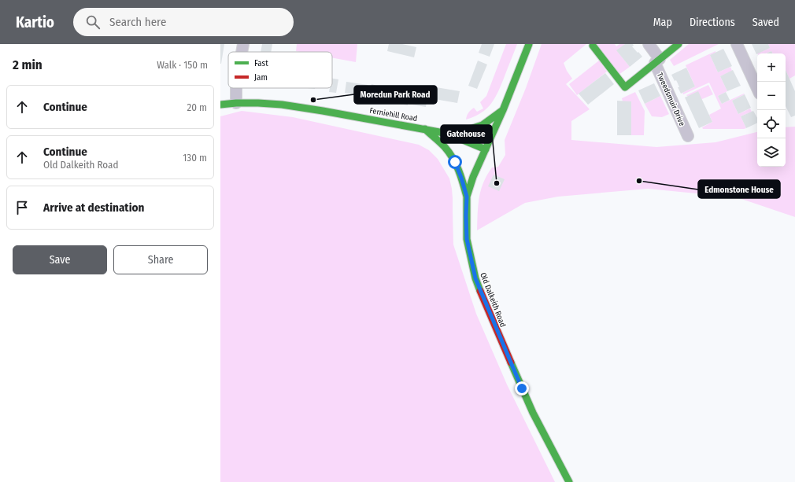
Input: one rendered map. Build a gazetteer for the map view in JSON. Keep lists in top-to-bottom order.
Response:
{
  "streets": {
    "main road": ["Tweedsmuir Drive", "Ferniehill Road", "Old Dalkeith Road"]
  },
  "crossings": [
    ["Ferniehill Road", "Old Dalkeith Road"]
  ],
  "places": ["Moredun Park Road", "Edmonstone House", "Gatehouse"],
  "legend": ["Fast", "Jam"],
  "page": {
    "header": "Kartio",
    "search": "Search here",
    "nav": ["Map", "Directions", "Saved"],
    "heading": ["2 min", "Walk · 150 m"],
    "map_buttons": ["+", "−"],
    "list": [
      ["Continue", "20 m"],
      ["Continue", "Old Dalkeith Road", "130 m"],
      "Arrive at destination"
    ],
    "buttons": ["Save", "Share"]
  }
}
